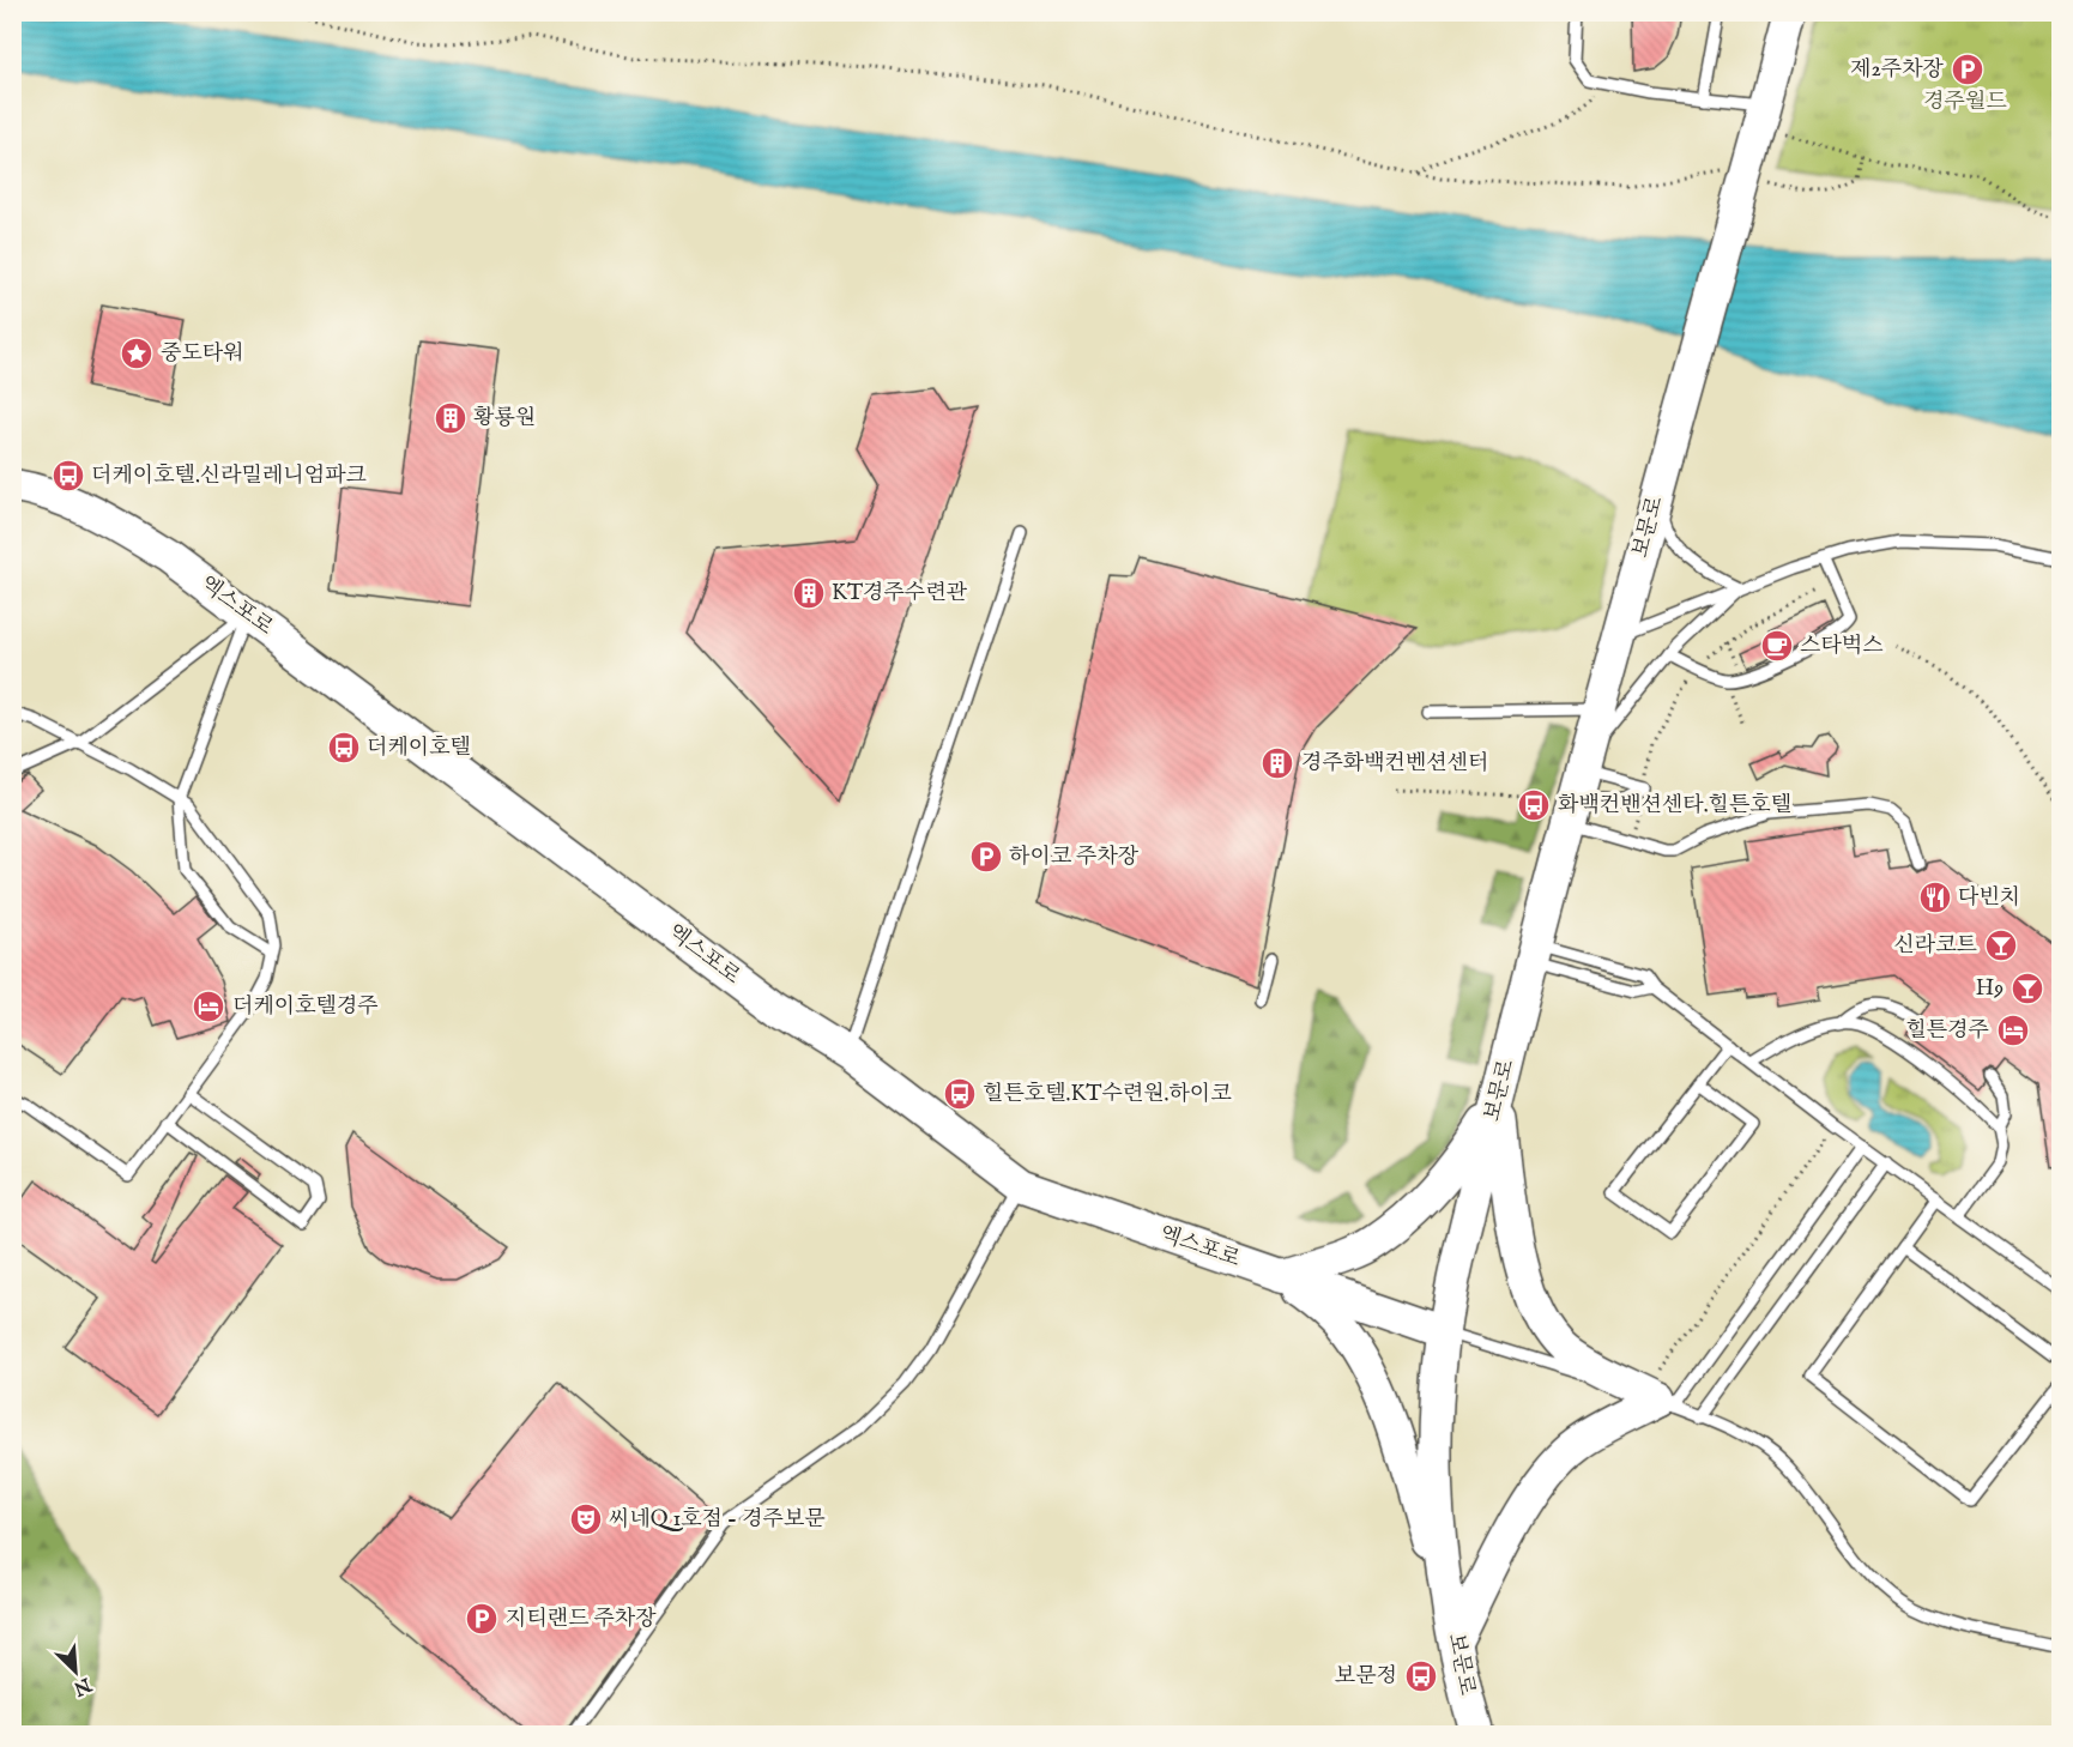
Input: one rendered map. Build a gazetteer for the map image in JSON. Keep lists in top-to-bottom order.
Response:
{
  "streets": {
    "main road": ["보문로", "엑스포로"]
  },
  "crossings": [
    ["보문로", "엑스포로"]
  ],
  "parks": ["경주월드"],
  "places": {
    "parking": ["제2주차장", "하이코 주차장", "지티랜드 주차장"],
    "place": ["중도타워"],
    "building": ["황룡원", "KT경주수련관", "경주화백컨벤션센터"],
    "bus stop": [
      "더케이호텔.신라밀레니엄파크",
      "더케이호텔",
      "화백컨밴션센타.힐튼호텔",
      "힐튼호텔.KT수련원.하이코",
      "보문정"
    ],
    "cafe": ["스타벅스"],
    "restaurant": ["다빈치"],
    "bar": ["신라코트", "H9"],
    "hotel": ["더케이호텔경주", "힐튼경주"],
    "theatre": ["씨네Q 1호점 - 경주보문"]
  },
  "north": "bottom right"
}
